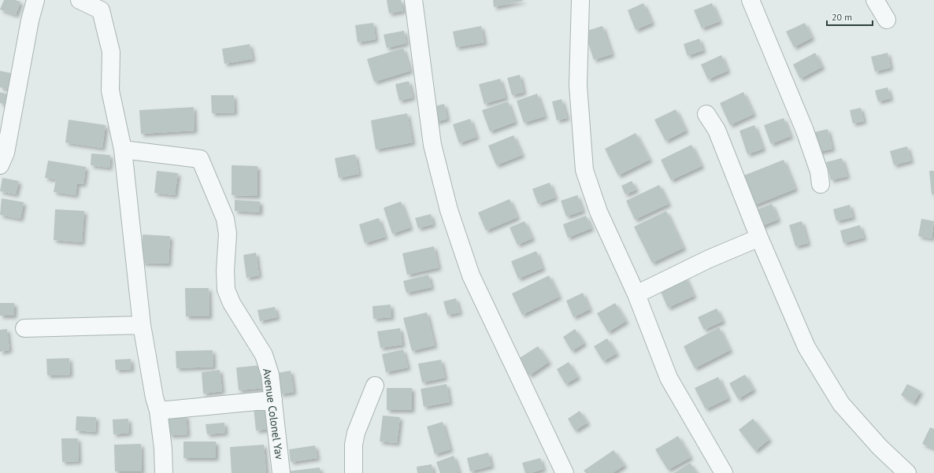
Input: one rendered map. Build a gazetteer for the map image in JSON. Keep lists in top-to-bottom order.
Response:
{
  "streets": {
    "street": ["Avenue Colonel Yav"]
  },
  "scale_bar": "20 m"
}
